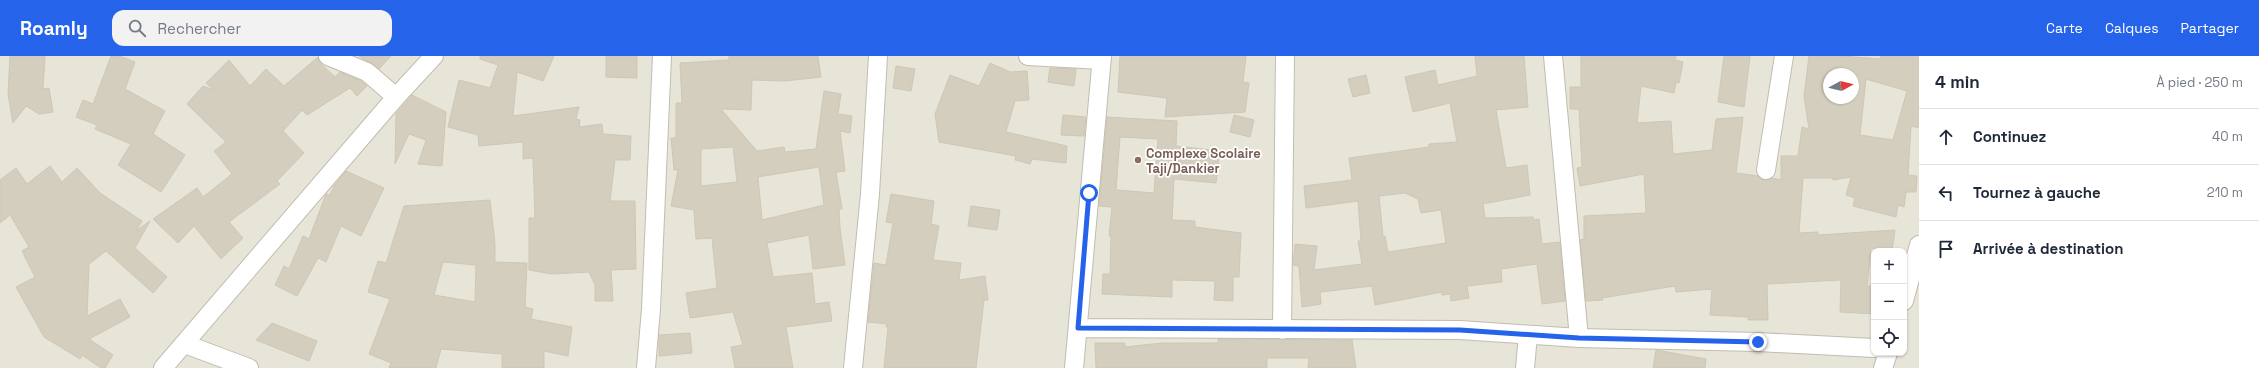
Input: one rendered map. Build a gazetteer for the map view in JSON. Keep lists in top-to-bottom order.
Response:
{
  "places": ["Complexe Scolaire Taji/Dankier"],
  "north": "right",
  "page": {
    "header": "Roamly",
    "search": "Rechercher",
    "nav": ["Carte", "Calques", "Partager"],
    "heading": ["4 min", "À pied · 250 m"],
    "list": [
      ["Continuez", "40 m"],
      ["Tournez à gauche", "210 m"],
      "Arrivée à destination"
    ],
    "map_buttons": ["+", "−"]
  }
}
